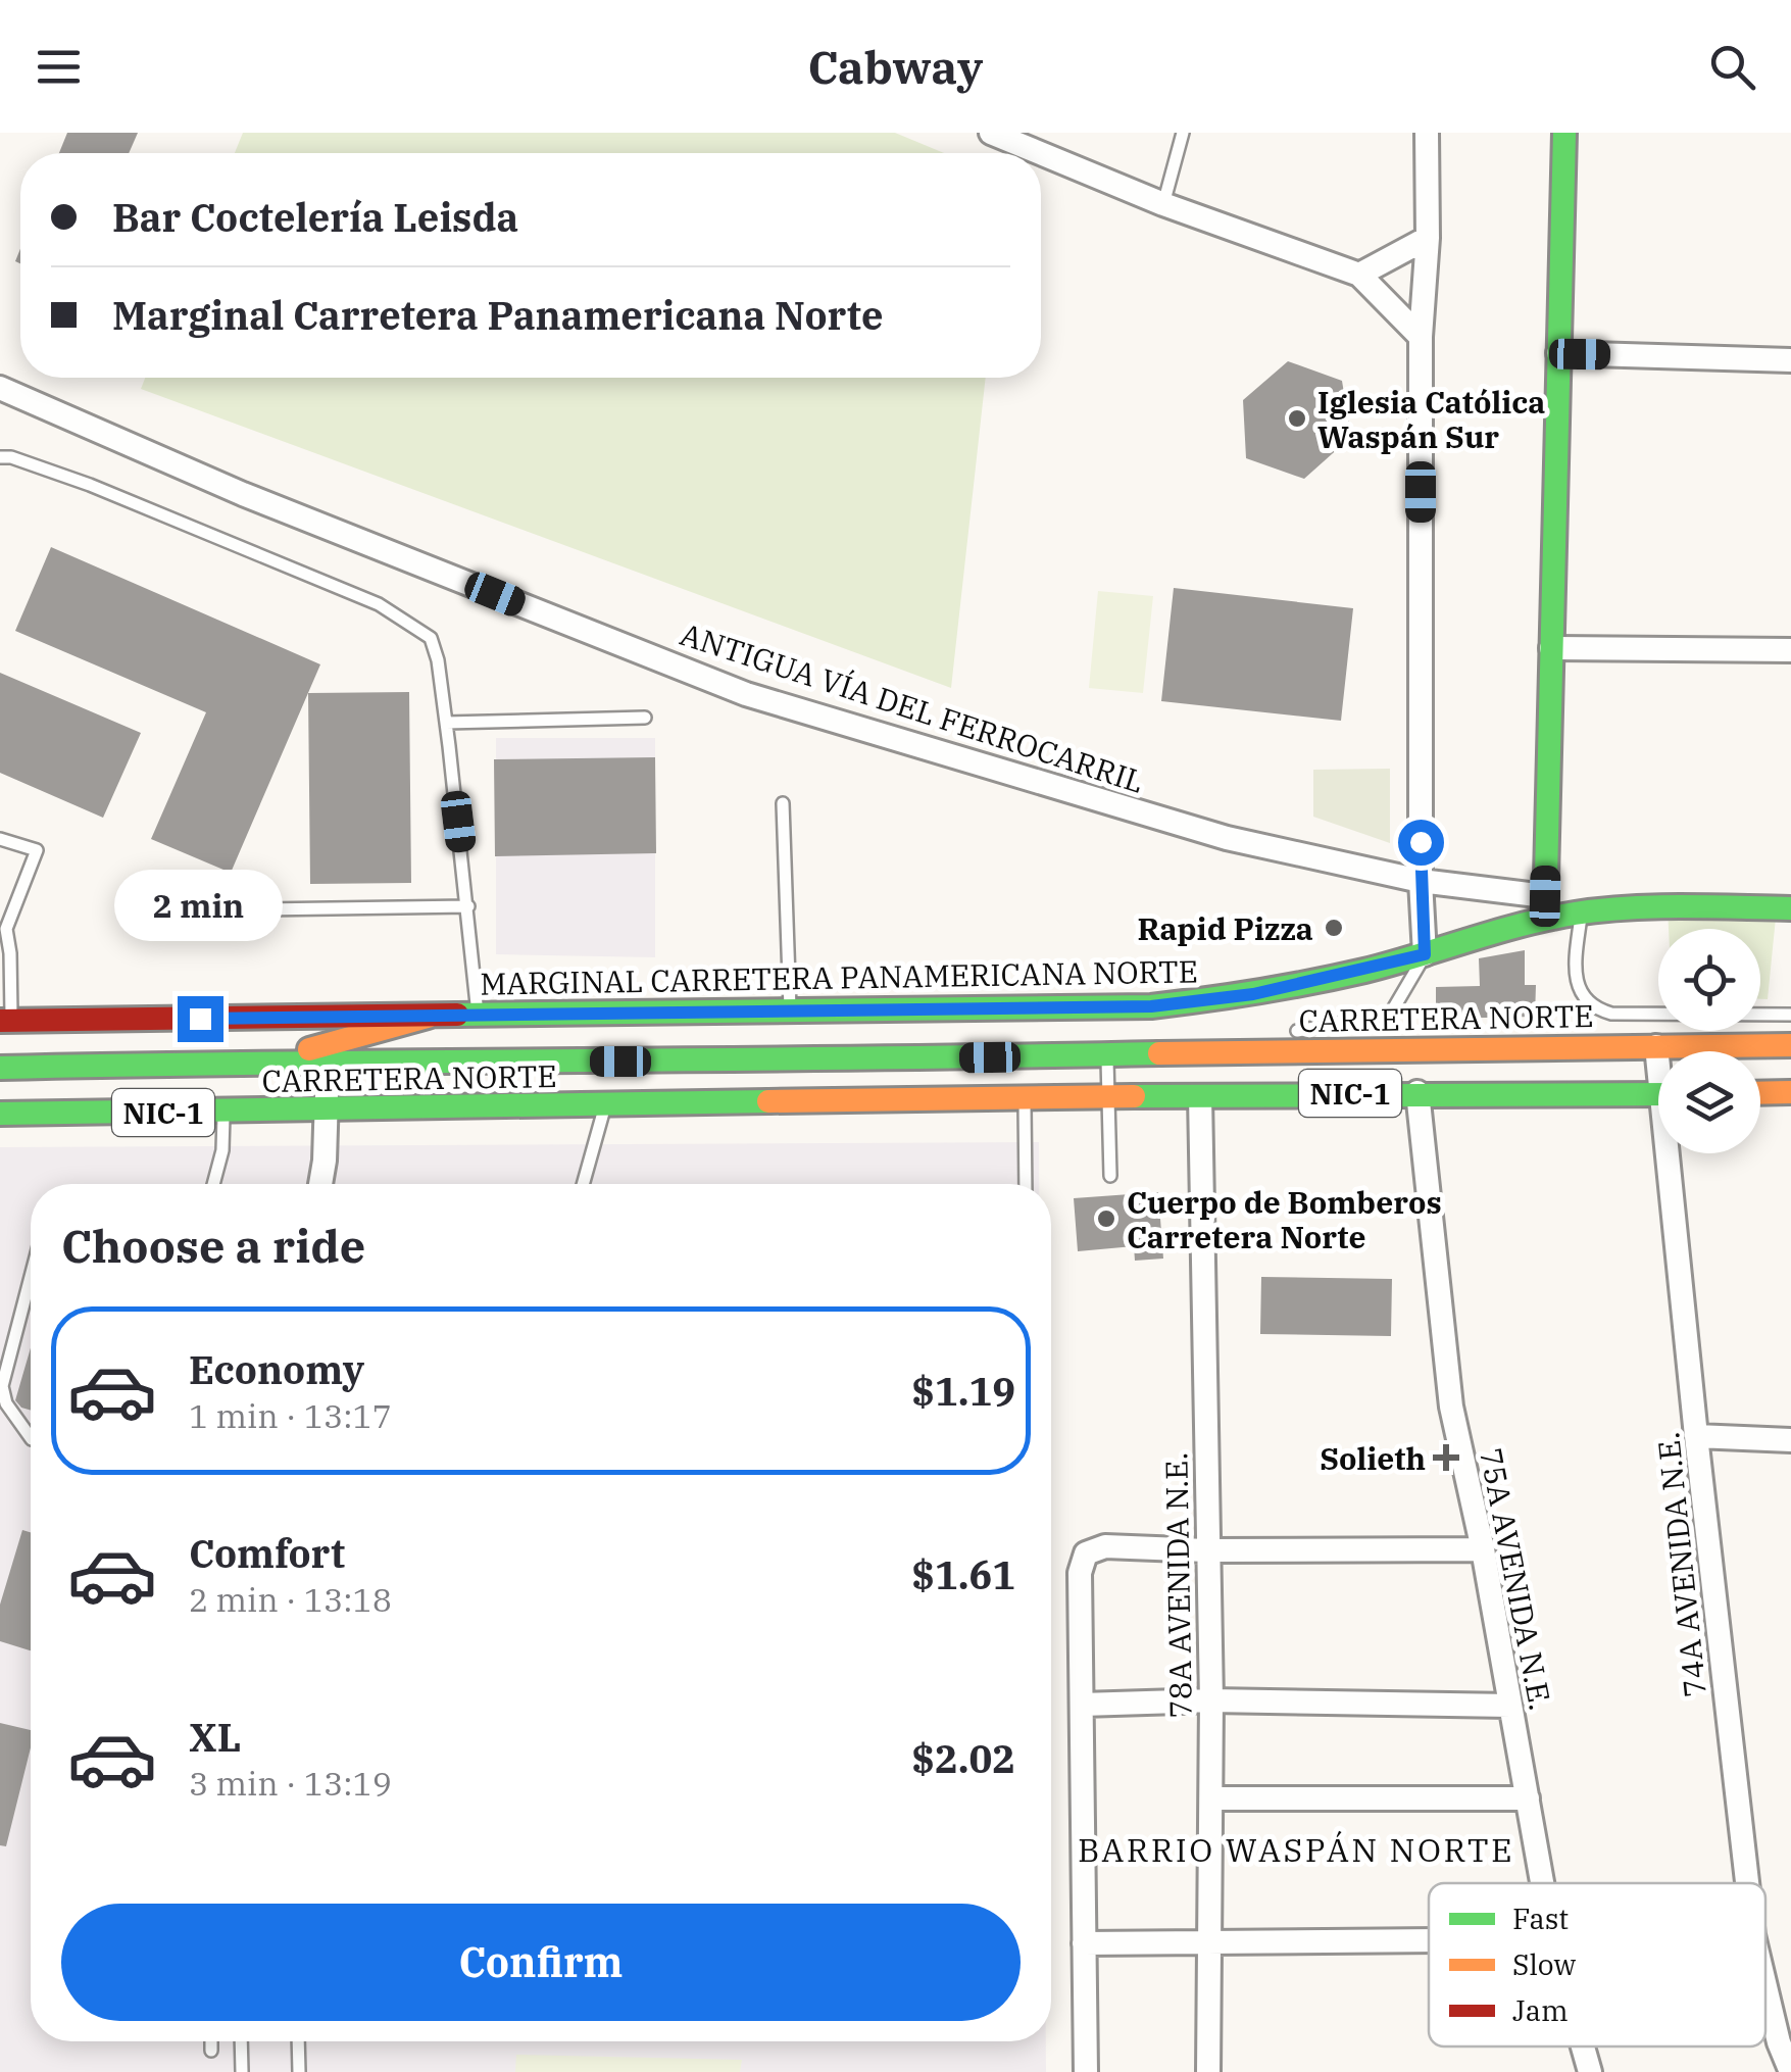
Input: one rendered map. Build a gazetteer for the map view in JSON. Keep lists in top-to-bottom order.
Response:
{
  "streets": {
    "main road": ["MARGINAL CARRETERA PANAMERICANA NORTE", "CARRETERA NORTE", "NIC-1"],
    "street": [
      "ANTIGUA VÍA DEL FERROCARRIL",
      "74A AVENIDA N.E.",
      "75A AVENIDA N.E.",
      "78A AVENIDA N.E."
    ]
  },
  "crossings": [
    ["ANTIGUA VÍA DEL FERROCARRIL", "MARGINAL CARRETERA PANAMERICANA NORTE"],
    ["CARRETERA NORTE", "74A AVENIDA N.E."],
    ["CARRETERA NORTE", "75A AVENIDA N.E."],
    ["CARRETERA NORTE", "78A AVENIDA N.E."]
  ],
  "districts": ["BARRIO WASPÁN NORTE"],
  "places": {
    "other": ["Iglesia Católica Waspán Sur", "Rapid Pizza", "Cuerpo de Bomberos Carretera Norte"],
    "health": ["Solieth"]
  },
  "legend": ["Fast", "Slow", "Jam"],
  "page": {
    "header": "Cabway",
    "banner": ["Bar Coctelería Leisda", "Marginal Carretera Panamericana Norte"],
    "bubble": "2 min",
    "heading": "Choose a ride",
    "list": [
      {
        "name": "Economy",
        "note": "1 min · 13:17",
        "value": "$1.19"
      },
      {
        "name": "Comfort",
        "note": "2 min · 13:18",
        "value": "$1.61"
      },
      {
        "name": "XL",
        "note": "3 min · 13:19",
        "value": "$2.02"
      }
    ],
    "buttons": "Confirm"
  }
}
